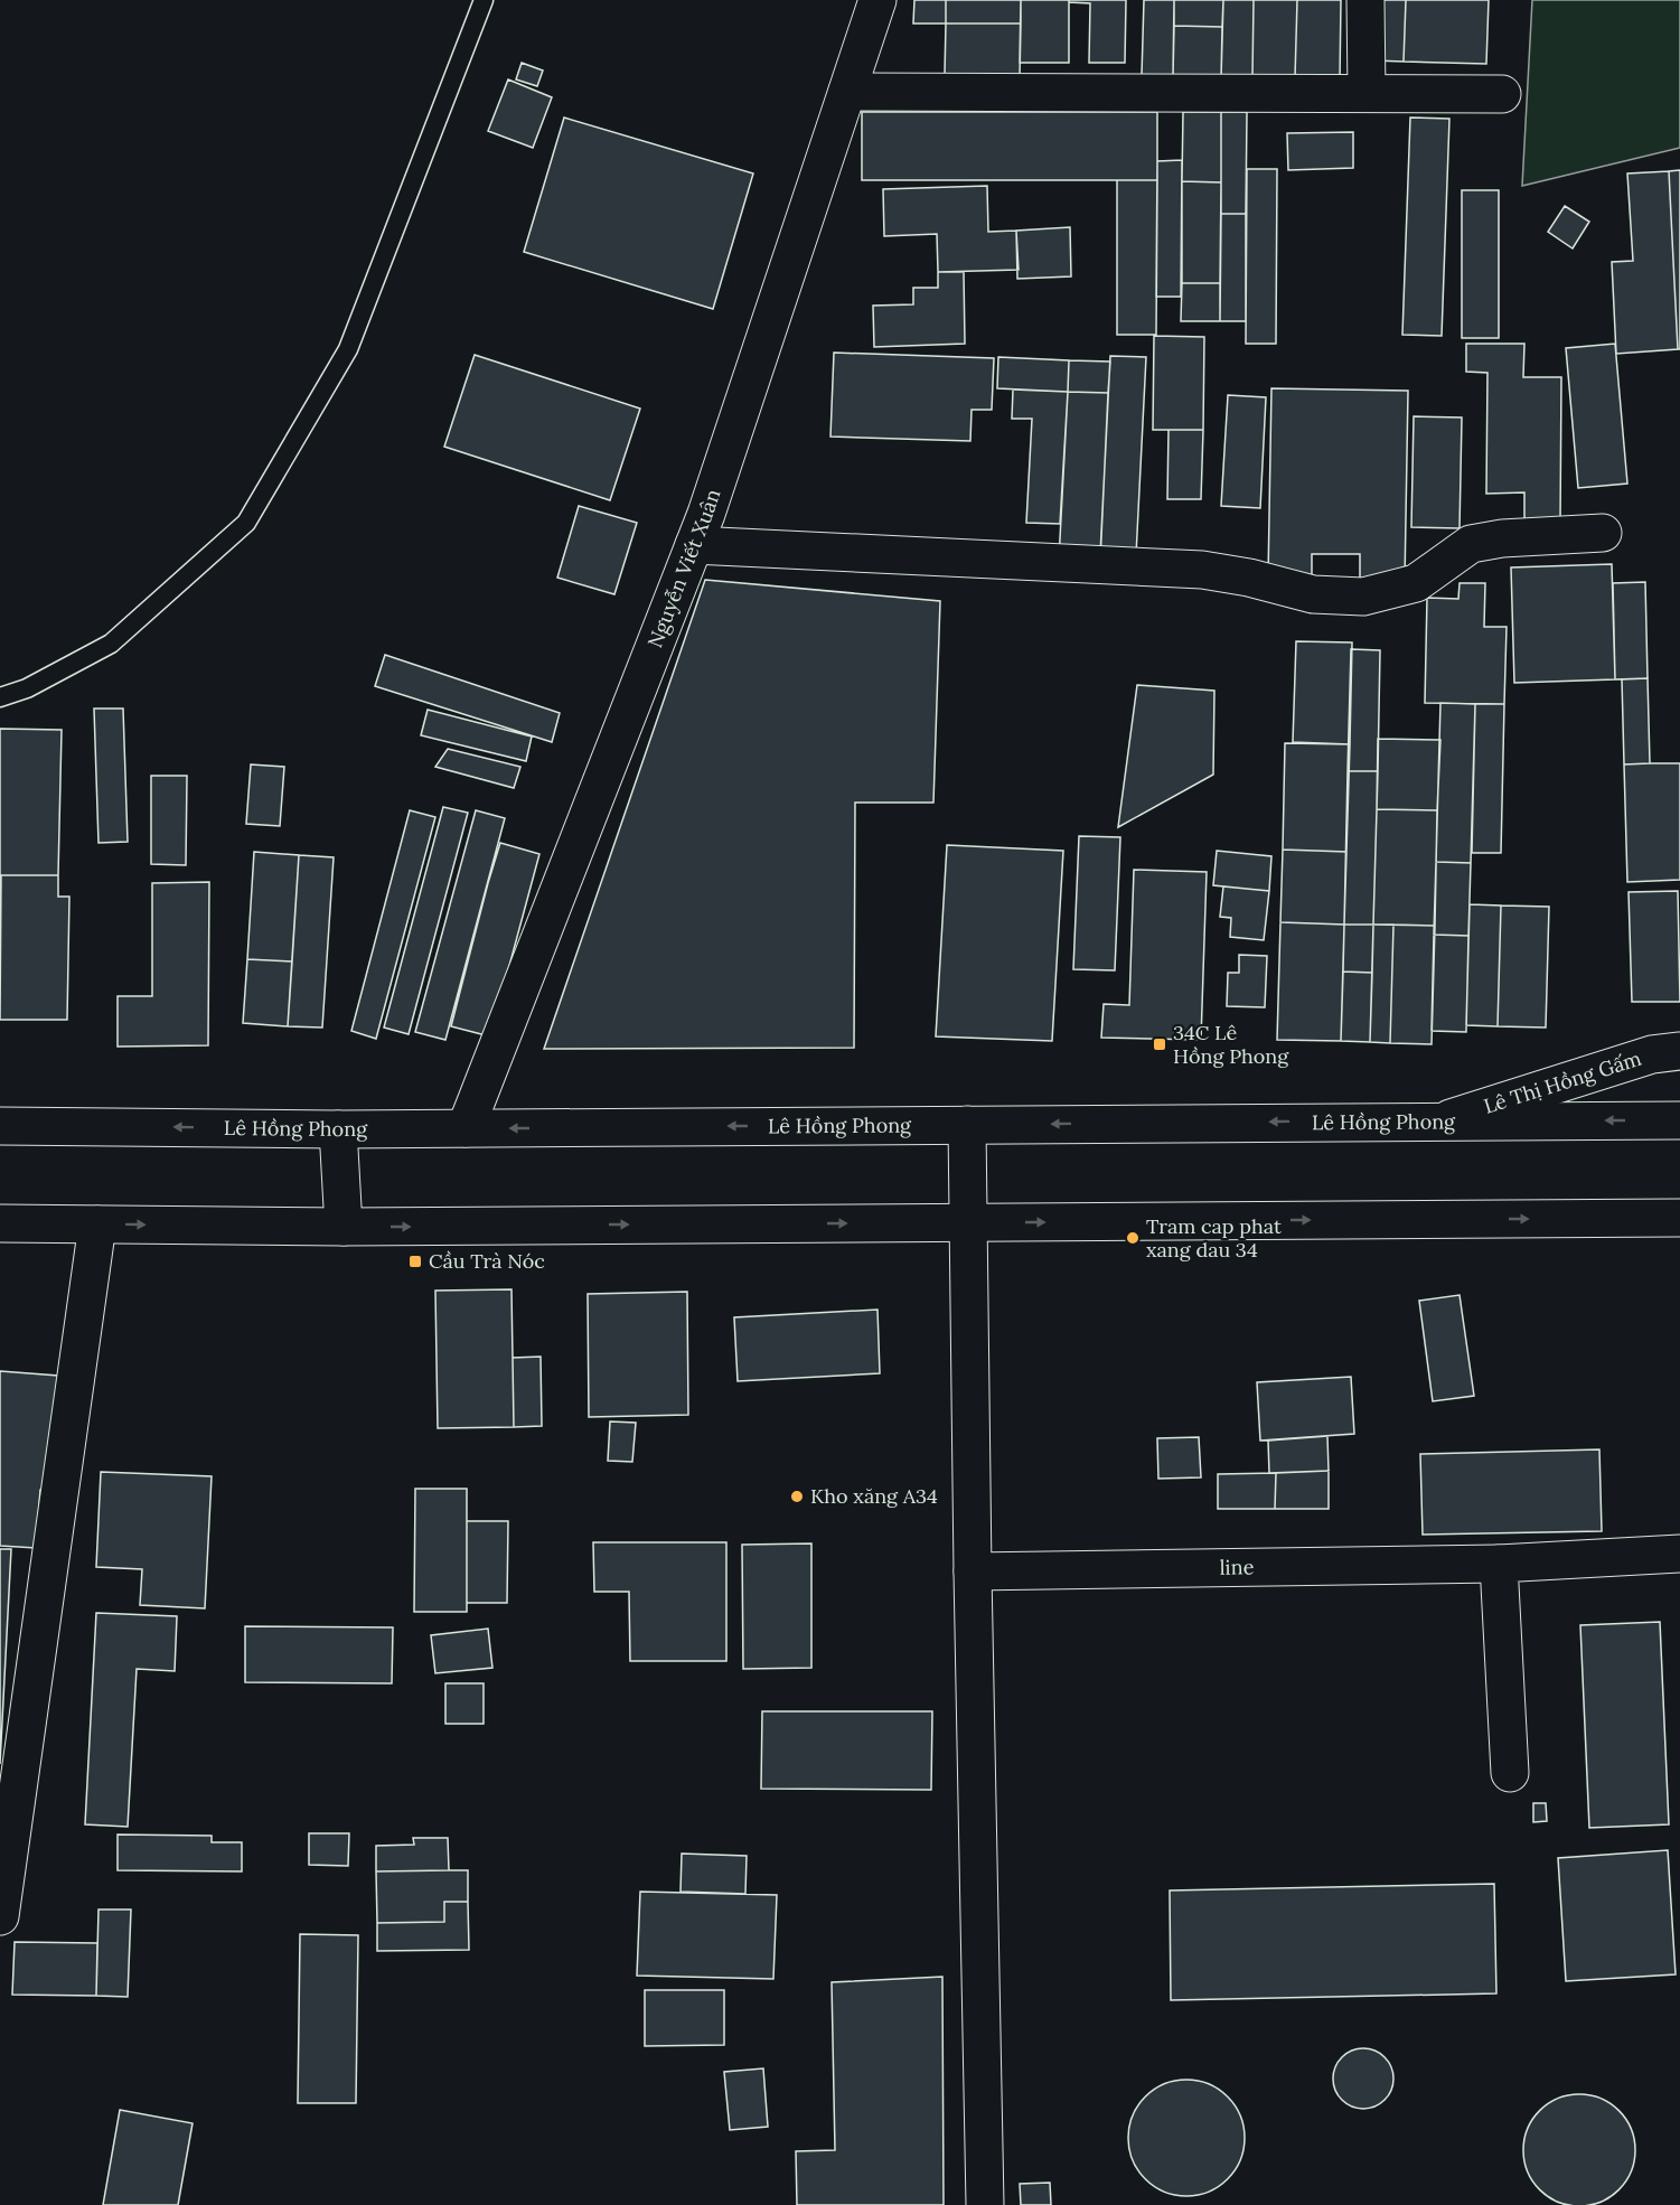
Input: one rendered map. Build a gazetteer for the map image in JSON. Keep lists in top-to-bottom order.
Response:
{
  "streets": {
    "main road": [
      "Nguyễn Viết Xuân",
      "Lê Thị Hồng Gấm",
      "Lê Hồng Phong",
      "line"
    ]
  },
  "crossings": [
    ["Nguyễn Viết Xuân", "Lê Hồng Phong"],
    ["Lê Thị Hồng Gấm", "Lê Hồng Phong"]
  ],
  "places": {
    "transit": ["34C Lê Hồng Phong", "Cầu Trà Nóc"],
    "other": ["Tram cap phat xang dau 34", "Kho xăng A34"]
  }
}
